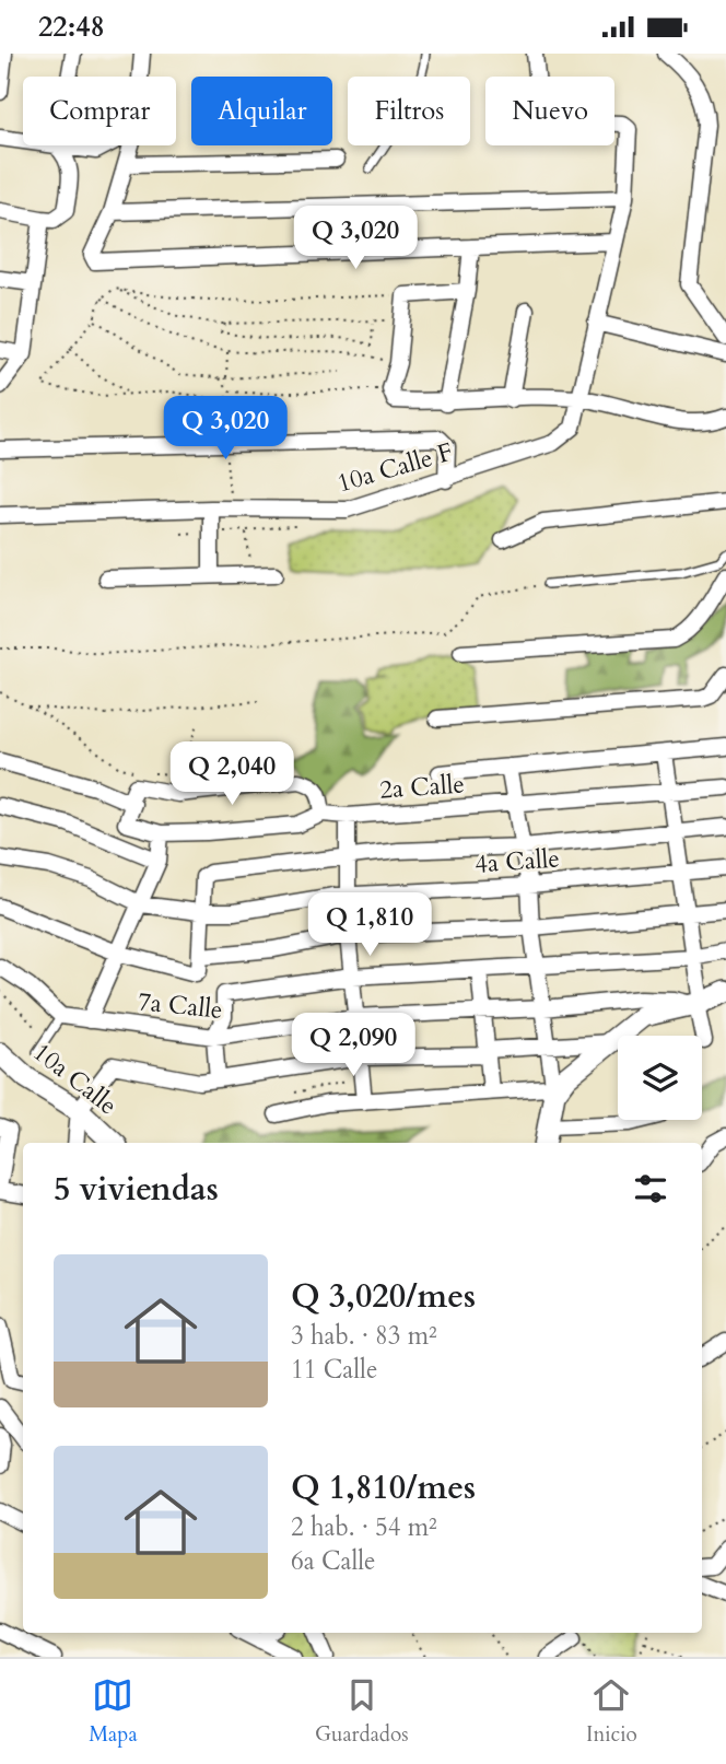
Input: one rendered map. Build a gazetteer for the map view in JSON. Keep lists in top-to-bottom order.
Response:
{
  "streets": {
    "street": [
      "10a Calle F",
      "2a Calle",
      "4a Calle",
      "7a Calle",
      "10a Calle"
    ]
  },
  "page": {
    "status": "22:48",
    "chip": [
      "Comprar",
      "Alquilar",
      "Filtros",
      "Nuevo"
    ],
    "price": [
      "Q 3,020",
      "Q 3,020",
      "Q 2,040",
      "Q 1,810",
      "Q 2,090"
    ],
    "heading": "5 viviendas",
    "list": [
      {
        "name": "Q 3,020/mes",
        "note": "3 hab. · 83 m² · 11 Calle"
      },
      {
        "name": "Q 1,810/mes",
        "note": "2 hab. · 54 m² · 6a Calle"
      }
    ],
    "tabs": ["Mapa", "Guardados", "Inicio"]
  }
}
